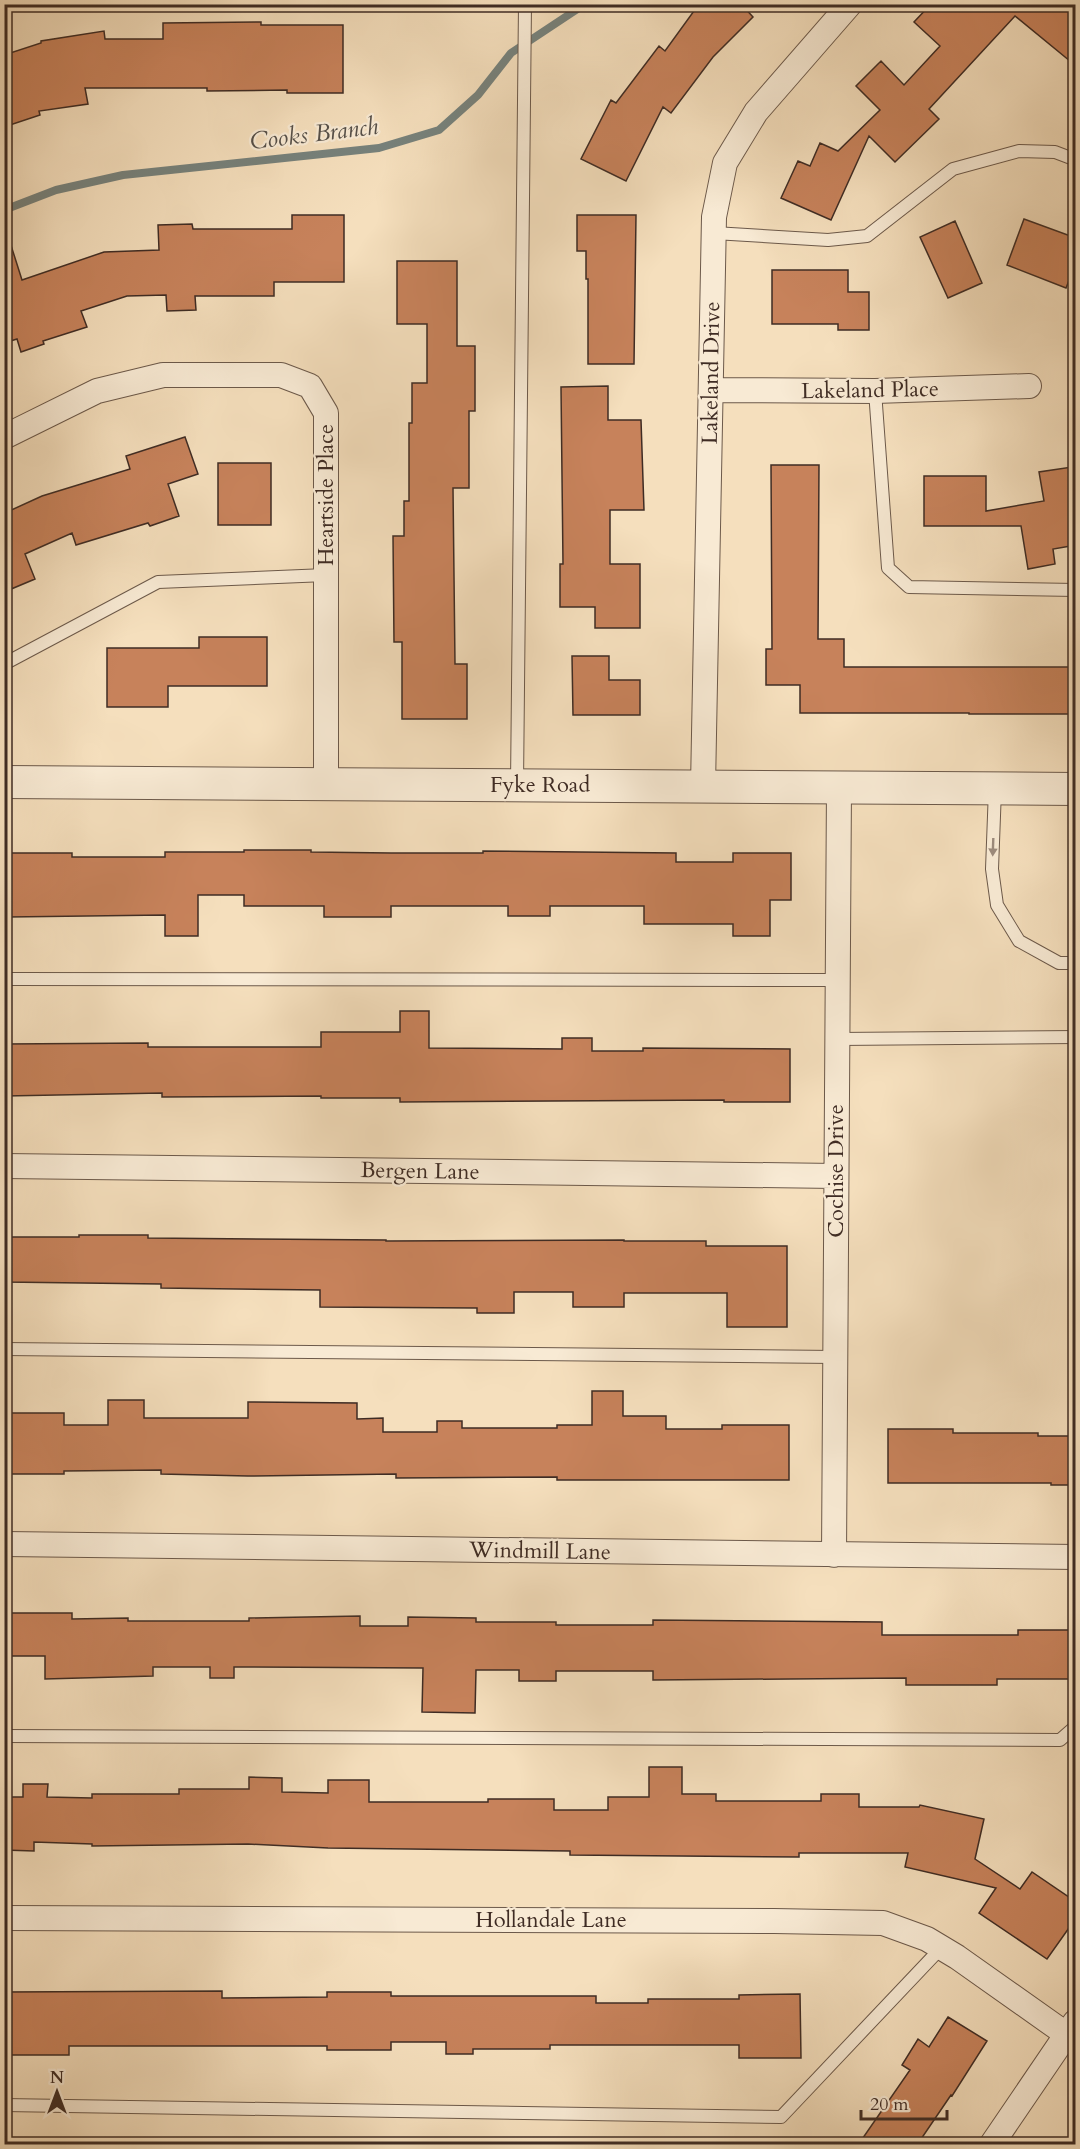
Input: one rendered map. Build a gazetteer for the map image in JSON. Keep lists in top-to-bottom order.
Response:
{
  "streets": {
    "street": [
      "Lakeland Drive",
      "Lakeland Place",
      "Heartside Place",
      "Fyke Road",
      "Bergen Lane",
      "Cochise Drive",
      "Windmill Lane",
      "Hollandale Lane"
    ]
  },
  "crossings": [
    ["Lakeland Drive", "Lakeland Place"],
    ["Lakeland Drive", "Fyke Road"],
    ["Heartside Place", "Fyke Road"],
    ["Fyke Road", "Cochise Drive"],
    ["Bergen Lane", "Cochise Drive"],
    ["Cochise Drive", "Windmill Lane"]
  ],
  "water": ["Cooks Branch"],
  "scale_bar": "20 m",
  "north": "top"
}
